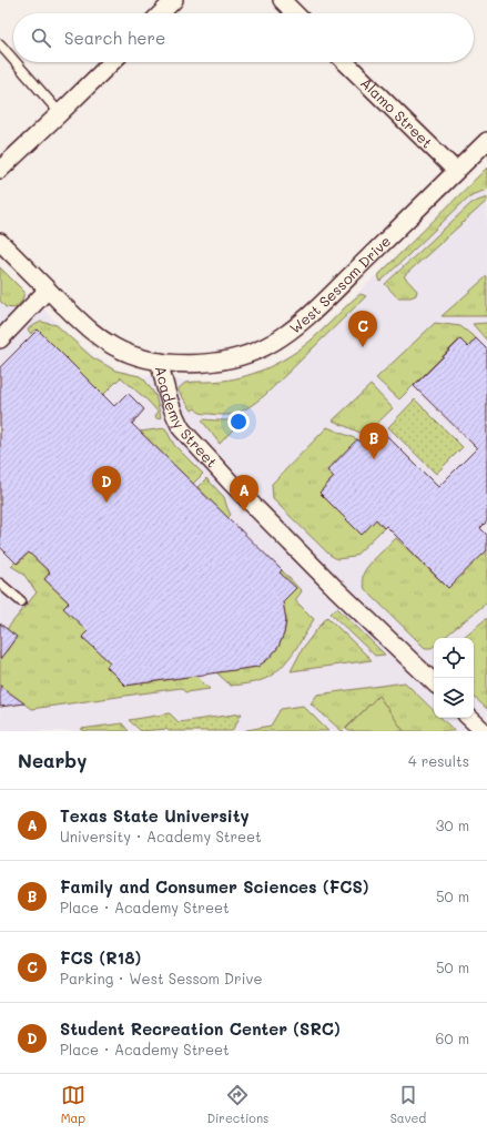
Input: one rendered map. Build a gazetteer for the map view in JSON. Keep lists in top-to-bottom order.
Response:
{
  "streets": {
    "street": ["Alamo Street", "West Sessom Drive", "Academy Street"]
  },
  "crossings": [
    ["Alamo Street", "West Sessom Drive"],
    ["West Sessom Drive", "Academy Street"]
  ],
  "page": {
    "search": "Search here",
    "pins": [
      "C",
      "B",
      "D",
      "A"
    ],
    "heading": ["Nearby", "4 results"],
    "list": [
      {
        "mark": "A",
        "name": "Texas State University",
        "note": "University · Academy Street",
        "value": "30 m"
      },
      {
        "mark": "B",
        "name": "Family and Consumer Sciences (FCS)",
        "note": "Place · Academy Street",
        "value": "50 m"
      },
      {
        "mark": "C",
        "name": "FCS (R18)",
        "note": "Parking · West Sessom Drive",
        "value": "50 m"
      },
      {
        "mark": "D",
        "name": "Student Recreation Center (SRC)",
        "note": "Place · Academy Street",
        "value": "60 m"
      }
    ],
    "nav": ["Map", "Directions", "Saved"]
  }
}
